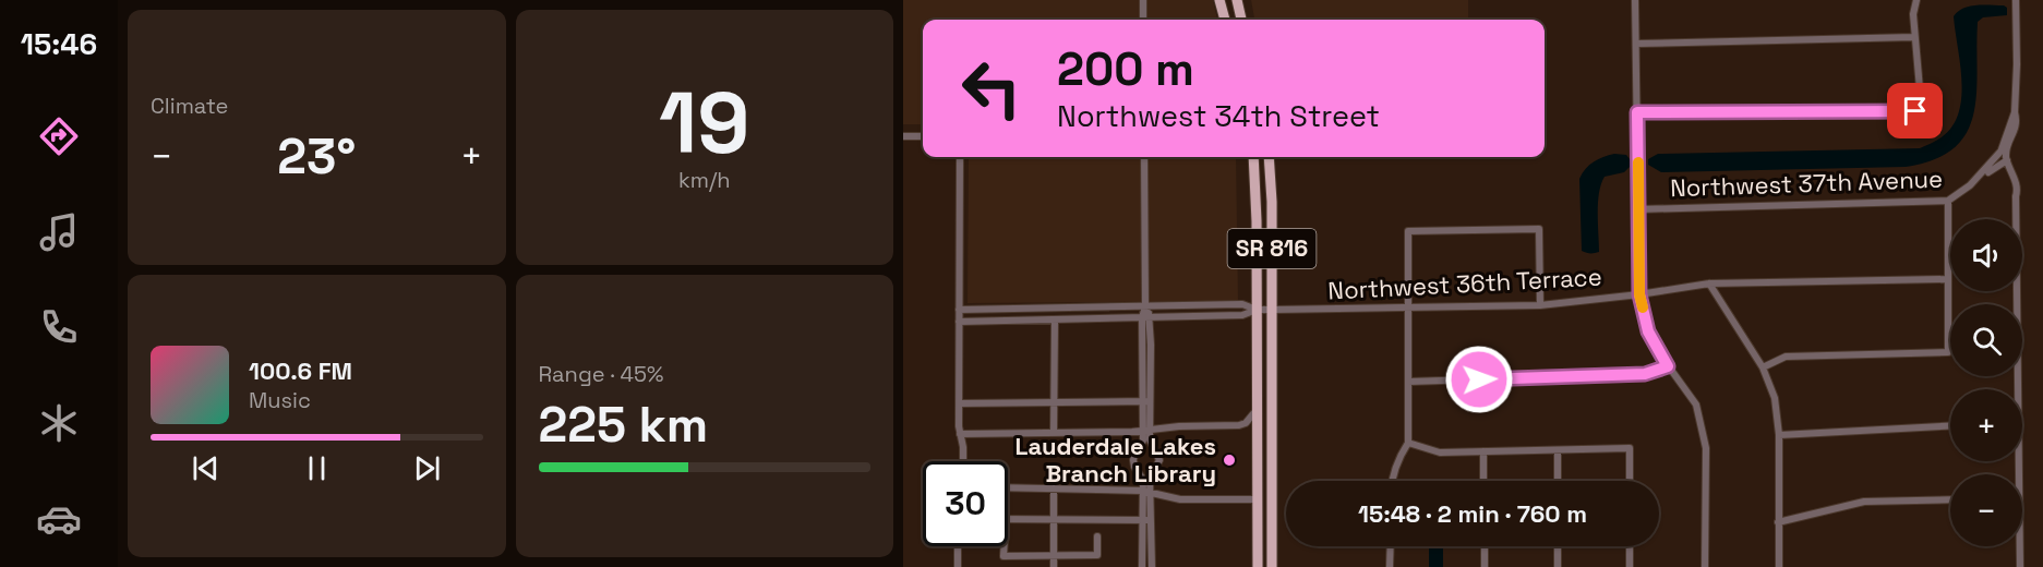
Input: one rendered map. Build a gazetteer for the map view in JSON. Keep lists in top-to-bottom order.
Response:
{
  "streets": {
    "main road": ["SR 816"],
    "street": ["Northwest 37th Avenue", "Northwest 36th Terrace"]
  },
  "crossings": [
    ["SR 816", "Northwest 36th Terrace"]
  ],
  "places": ["Lauderdale Lakes Branch Library"],
  "page": {
    "tabs": "15:46",
    "tile": [
      "Climate",
      ["19", "km/h"],
      ["Range · 45%", "225 km"]
    ],
    "turn": ["200 m", "Northwest 34th Street"],
    "heat": ["−", "23°", "+"],
    "map_buttons": ["+", "−"],
    "song": ["100.6 FM", "Music"],
    "limit": "30",
    "trip": "15:48 · 2 min · 760 m"
  }
}
